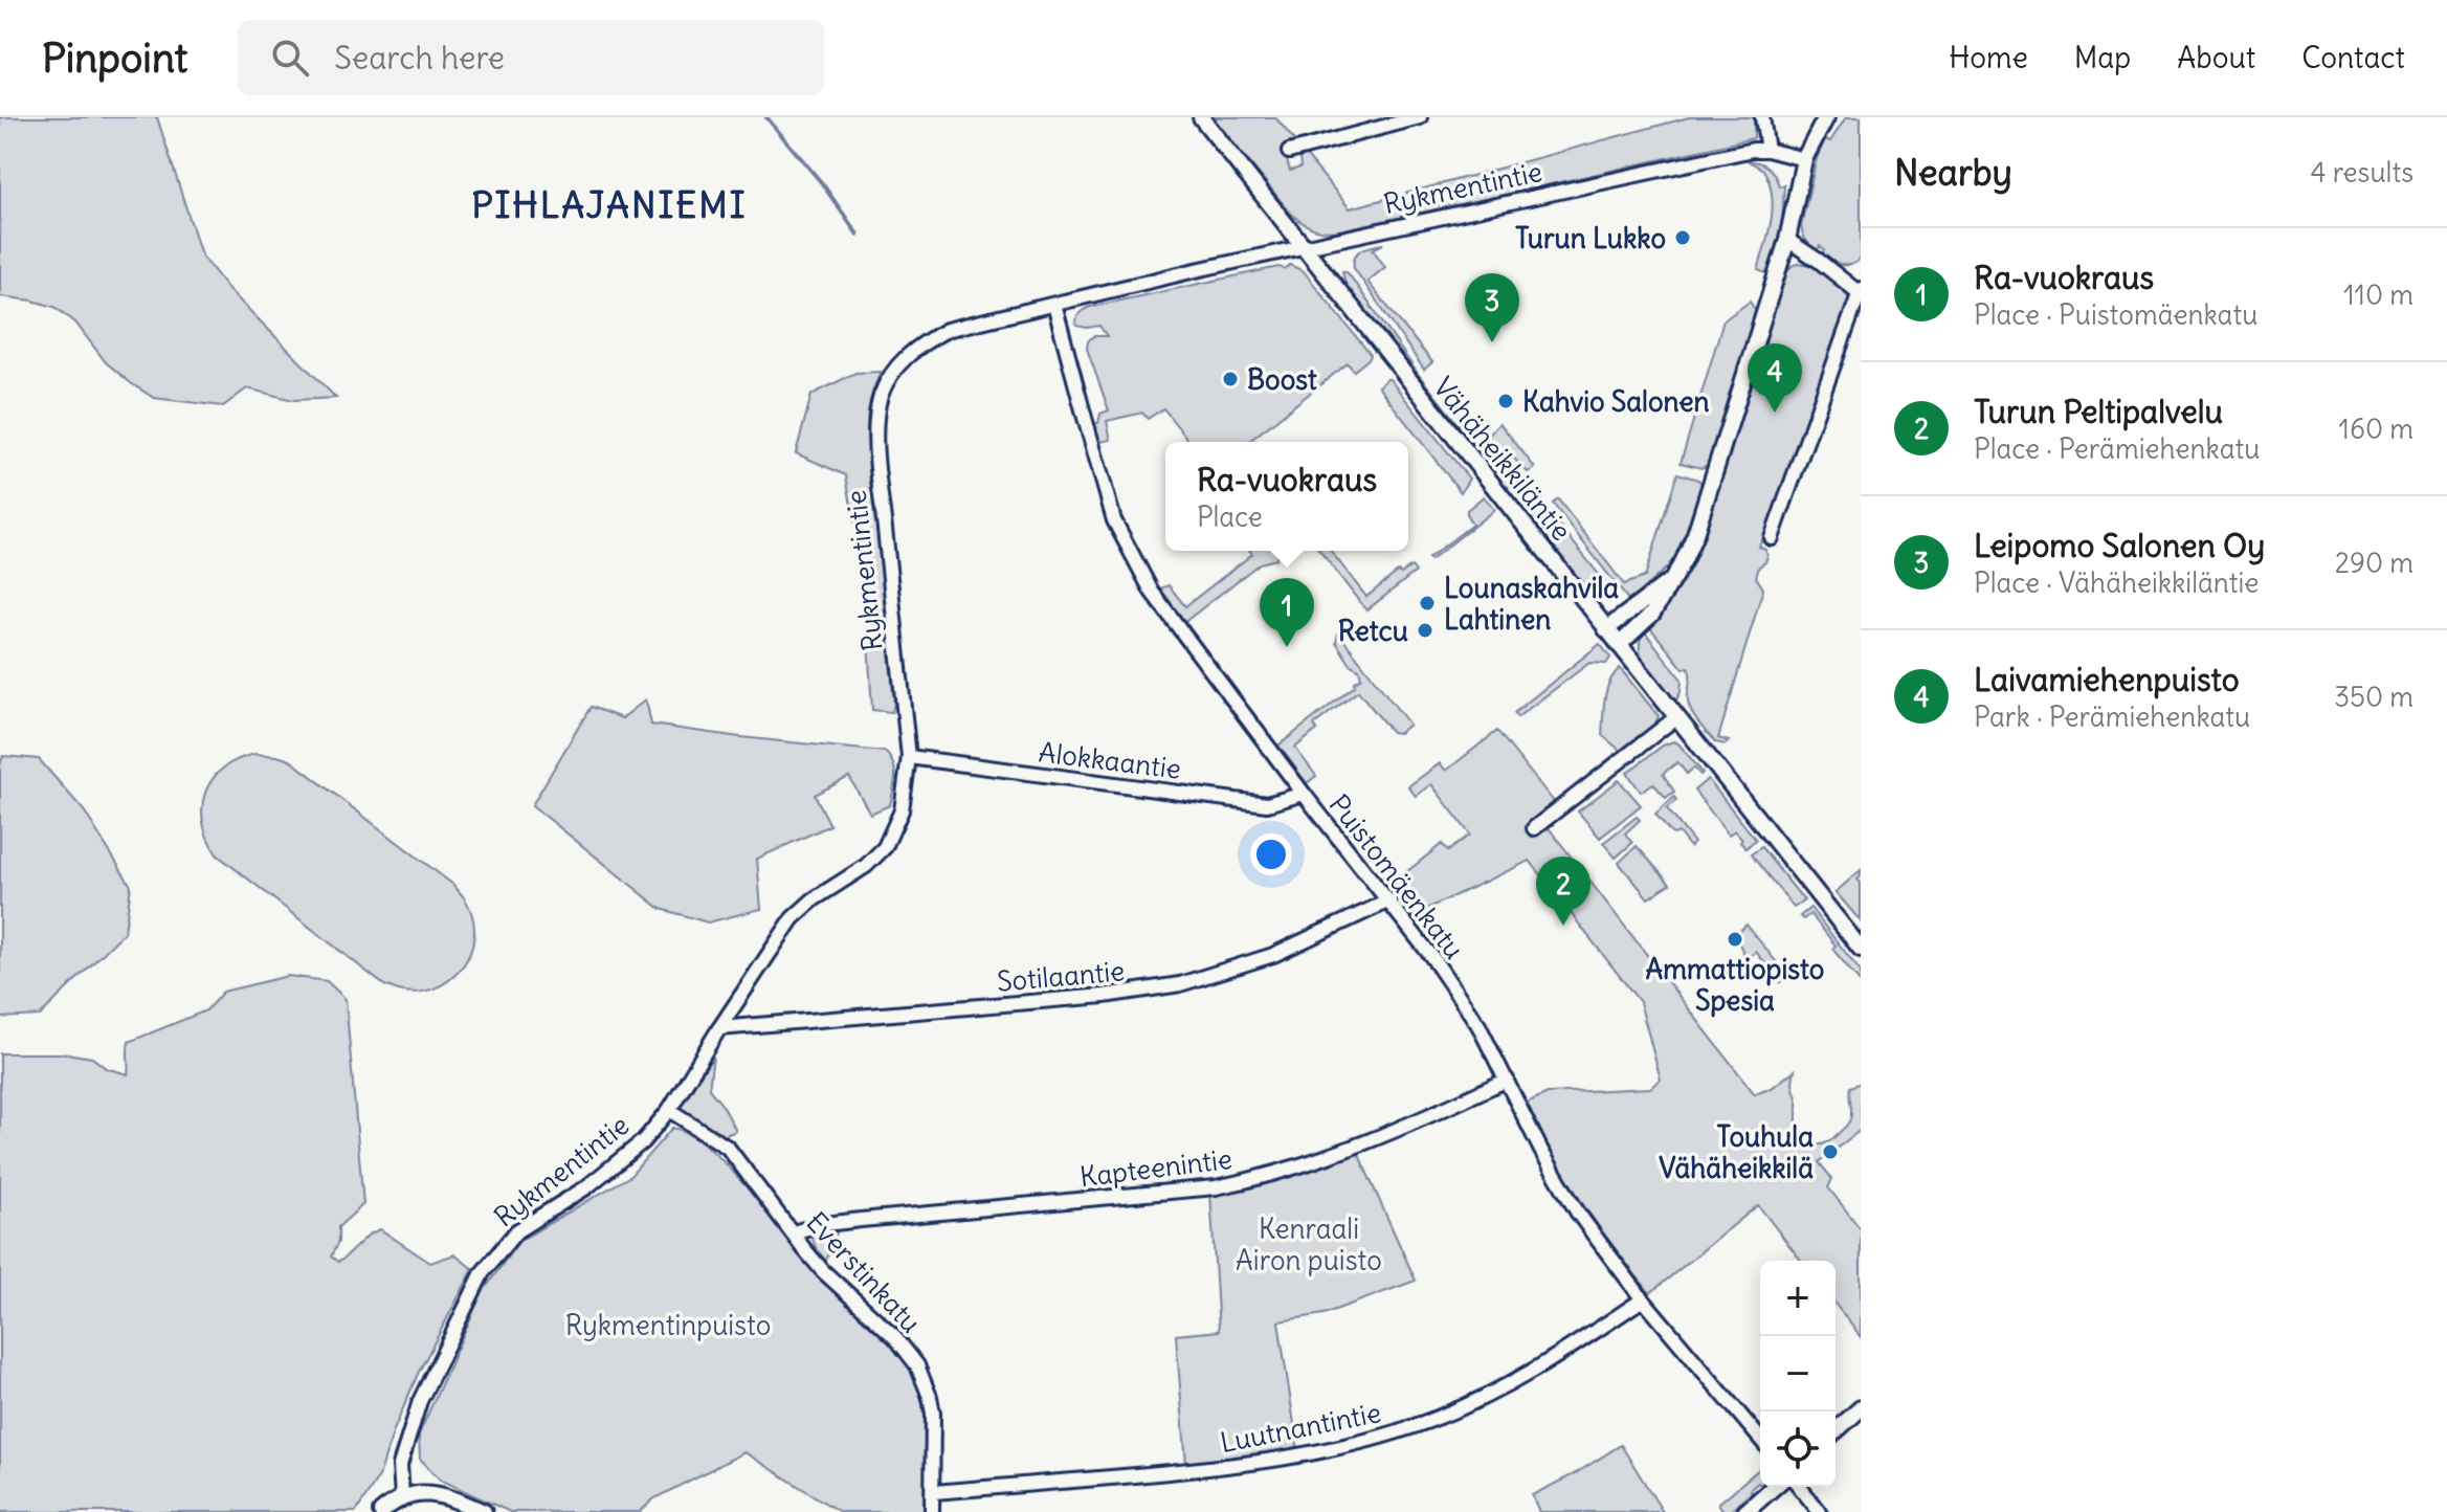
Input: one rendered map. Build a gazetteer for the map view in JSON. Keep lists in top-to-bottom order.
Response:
{
  "streets": {
    "street": [
      "Rykmentintie",
      "Vähäheikkiläntie",
      "Alokkaantie",
      "Puistomäenkatu",
      "Sotilaantie",
      "Kapteenintie",
      "Everstinkatu",
      "Luutnantintie"
    ]
  },
  "crossings": [
    ["Rykmentintie", "Vähäheikkiläntie"],
    ["Rykmentintie", "Alokkaantie"],
    ["Rykmentintie", "Puistomäenkatu"],
    ["Rykmentintie", "Sotilaantie"],
    ["Rykmentintie", "Everstinkatu"],
    ["Alokkaantie", "Puistomäenkatu"],
    ["Puistomäenkatu", "Sotilaantie"],
    ["Puistomäenkatu", "Kapteenintie"],
    ["Puistomäenkatu", "Luutnantintie"],
    ["Kapteenintie", "Everstinkatu"],
    ["Everstinkatu", "Luutnantintie"]
  ],
  "districts": ["PIHLAJANIEMI"],
  "parks": ["Kenraali Airon puisto", "Rykmentinpuisto"],
  "places": [
    "Turun Lukko",
    "Boost",
    "Kahvio Salonen",
    "Lounaskahvila Lahtinen",
    "Retcu",
    "Ammattiopisto Spesia",
    "Touhula Vähäheikkilä"
  ],
  "page": {
    "header": "Pinpoint",
    "search": "Search here",
    "nav": [
      "Home",
      "Map",
      "About",
      "Contact"
    ],
    "heading": ["Nearby", "4 results"],
    "list": [
      {
        "mark": "1",
        "name": "Ra-vuokraus",
        "note": "Place · Puistomäenkatu",
        "value": "110 m"
      },
      {
        "mark": "2",
        "name": "Turun Peltipalvelu",
        "note": "Place · Perämiehenkatu",
        "value": "160 m"
      },
      {
        "mark": "3",
        "name": "Leipomo Salonen Oy",
        "note": "Place · Vähäheikkiläntie",
        "value": "290 m"
      },
      {
        "mark": "4",
        "name": "Laivamiehenpuisto",
        "note": "Park · Perämiehenkatu",
        "value": "350 m"
      }
    ],
    "pins": [
      "3",
      "4",
      "1",
      "2"
    ],
    "popup": ["Ra-vuokraus", "Place"],
    "map_buttons": ["+", "−"]
  }
}
